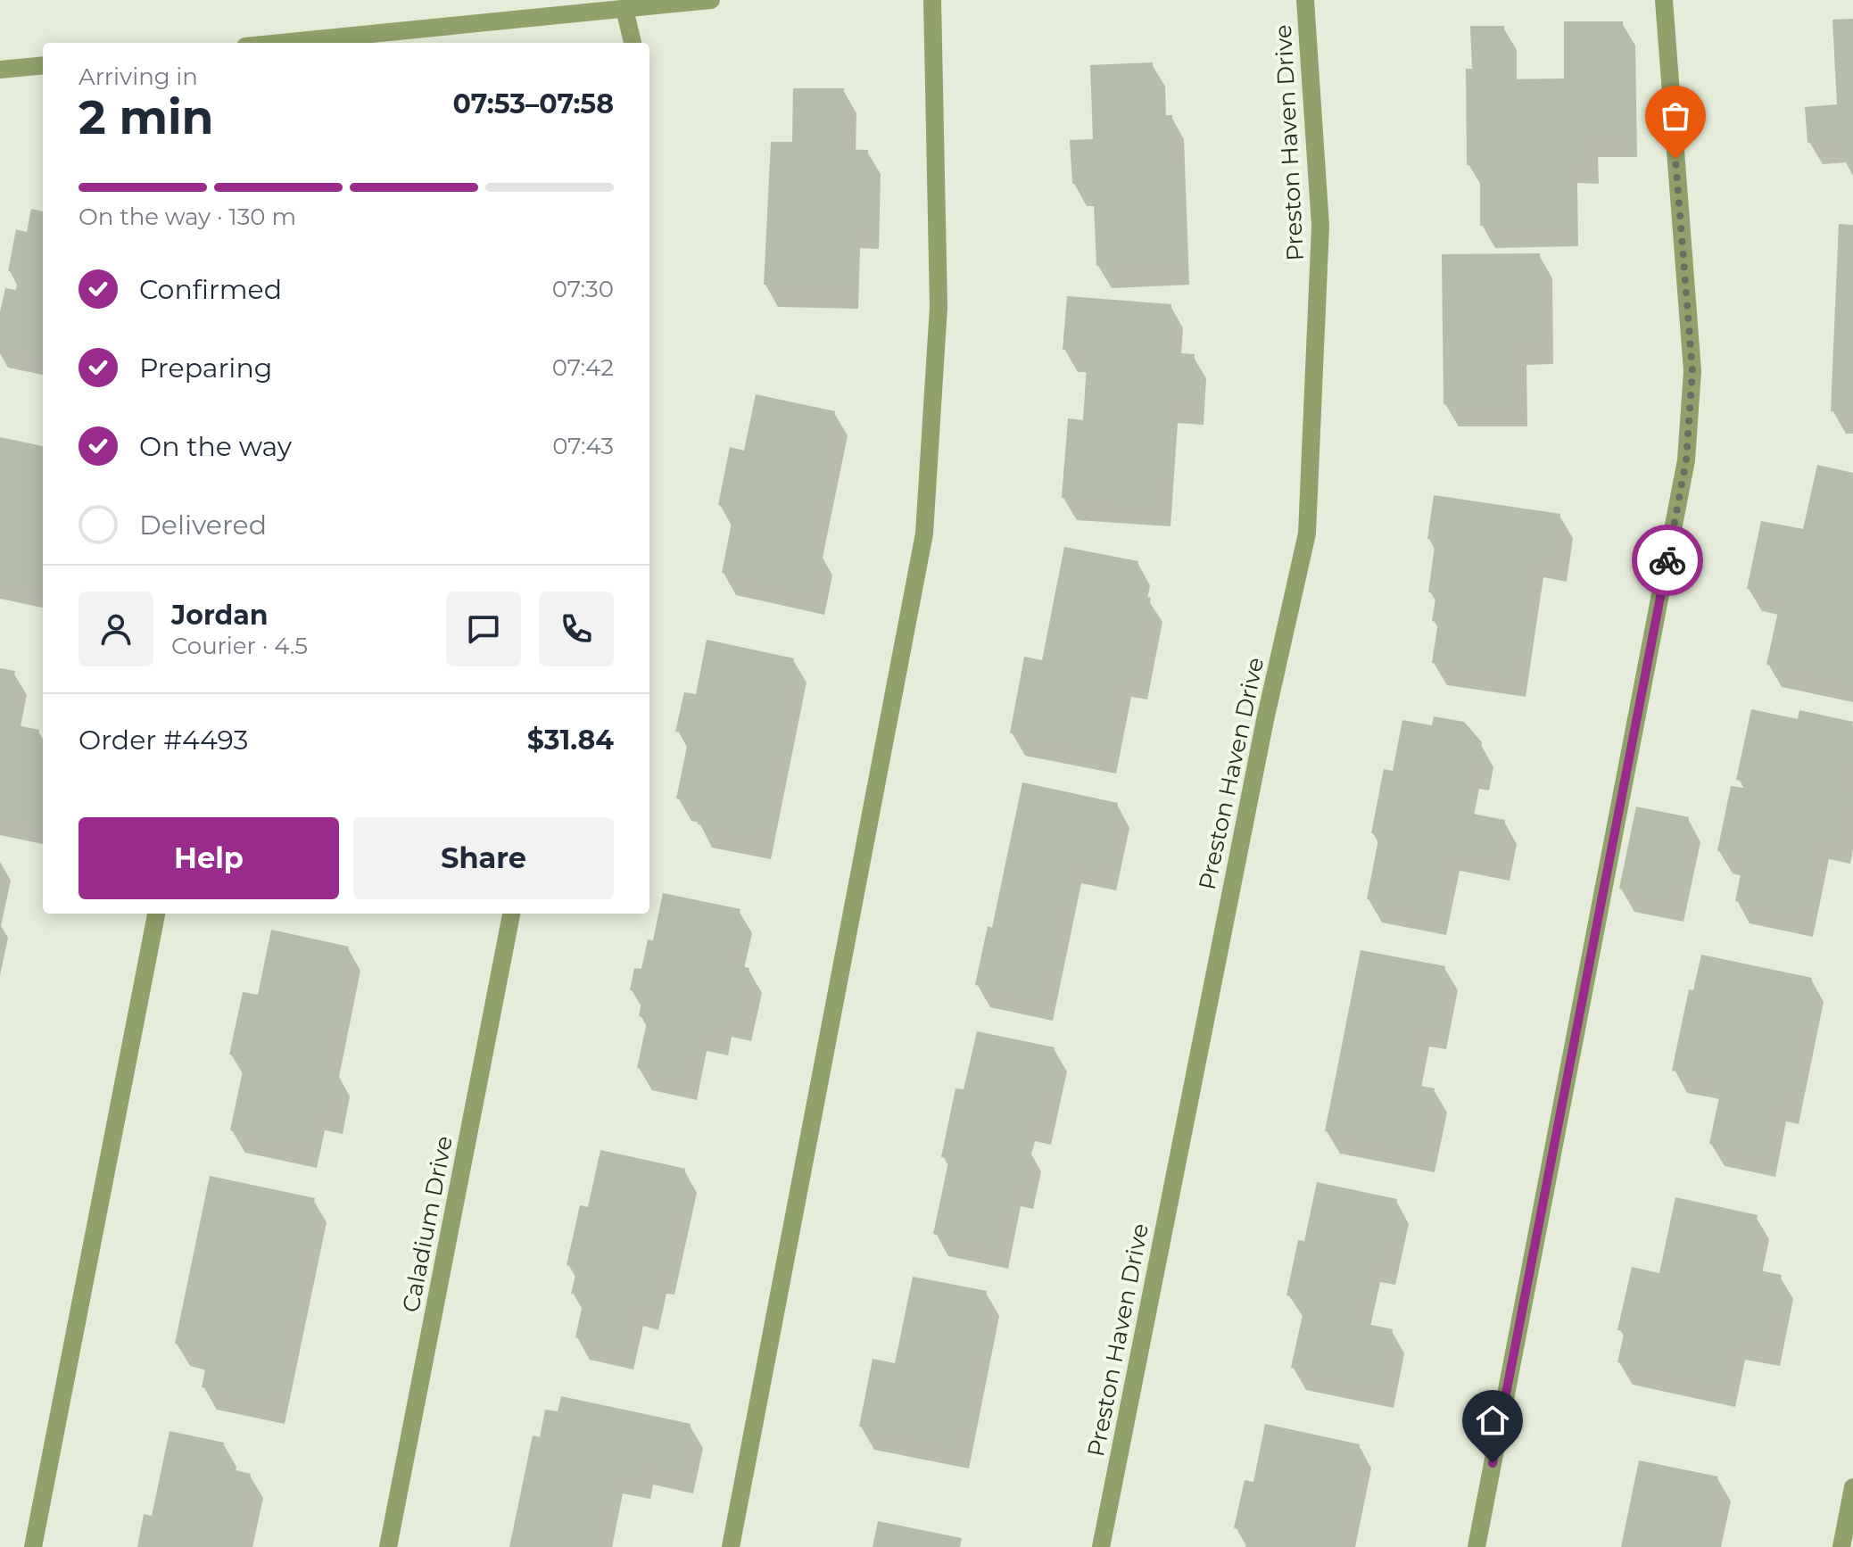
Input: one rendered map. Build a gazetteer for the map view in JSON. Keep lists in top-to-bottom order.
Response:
{
  "streets": {
    "street": ["Preston Haven Drive", "Caladium Drive"]
  },
  "page": {
    "heading": ["2 min", "Arriving in", "07:53–07:58"],
    "panel": [
      "Jordan",
      "Courier · 4.5",
      "Order #4493",
      "$31.84"
    ],
    "bar": "On the way · 130 m",
    "list": [
      ["Confirmed", "07:30"],
      ["Preparing", "07:42"],
      ["On the way", "07:43"],
      "Delivered"
    ],
    "buttons": ["Help", "Share"]
  }
}
